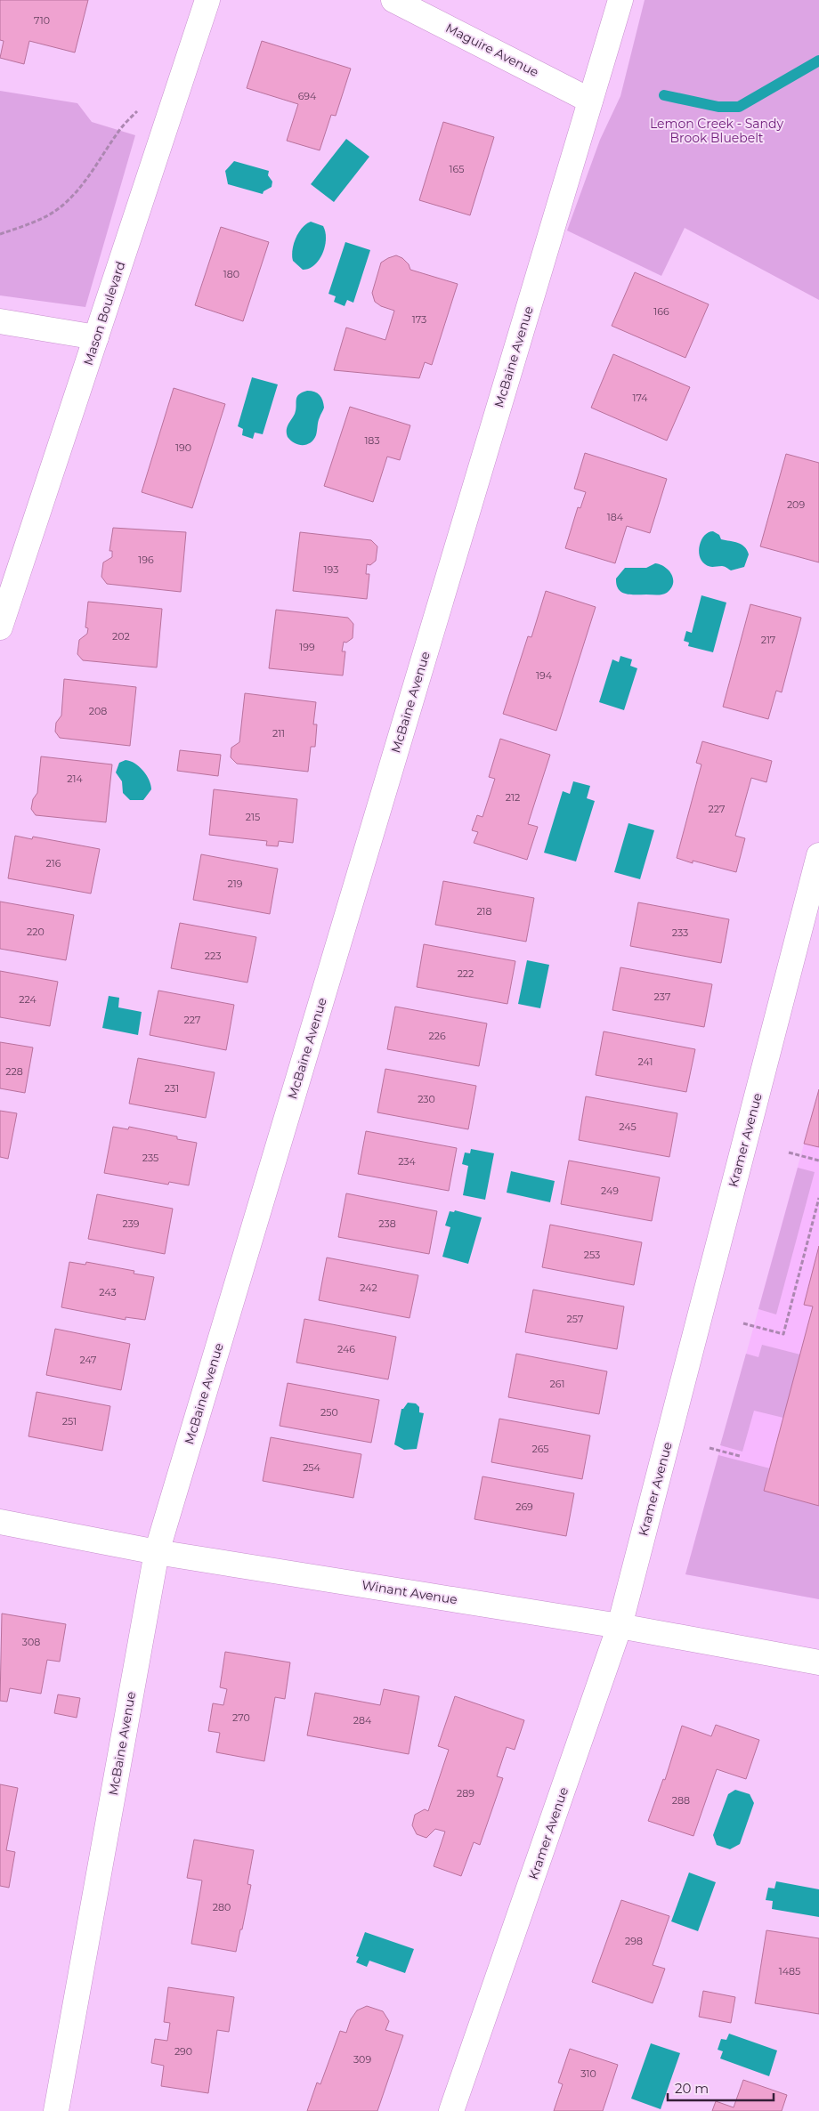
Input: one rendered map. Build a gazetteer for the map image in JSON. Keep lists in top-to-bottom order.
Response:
{
  "streets": {
    "street": [
      "Maguire Avenue",
      "Mason Boulevard",
      "McBaine Avenue",
      "Kramer Avenue",
      "Winant Avenue"
    ]
  },
  "crossings": [
    ["Maguire Avenue", "McBaine Avenue"],
    ["McBaine Avenue", "Winant Avenue"],
    ["Kramer Avenue", "Winant Avenue"]
  ],
  "parks": ["Lemon Creek - Sandy Brook Bluebelt"],
  "house_numbers": [
    "710",
    "694",
    "165",
    "180",
    "166",
    "173",
    "174",
    "183",
    "190",
    "209",
    "184",
    "196",
    "193",
    "202",
    "217",
    "199",
    "194",
    "208",
    "211",
    "214",
    "212",
    "227",
    "215",
    "216",
    "219",
    "218",
    "220",
    "233",
    "223",
    "222",
    "237",
    "224",
    "227",
    "226",
    "241",
    "228",
    "231",
    "230",
    "245",
    "235",
    "234",
    "249",
    "239",
    "238",
    "253",
    "242",
    "243",
    "257",
    "246",
    "247",
    "261",
    "250",
    "251",
    "265",
    "254",
    "269",
    "308",
    "270",
    "284",
    "289",
    "288",
    "280",
    "298",
    "1485",
    "290",
    "309",
    "310"
  ],
  "scale_bar": "20 m"
}
